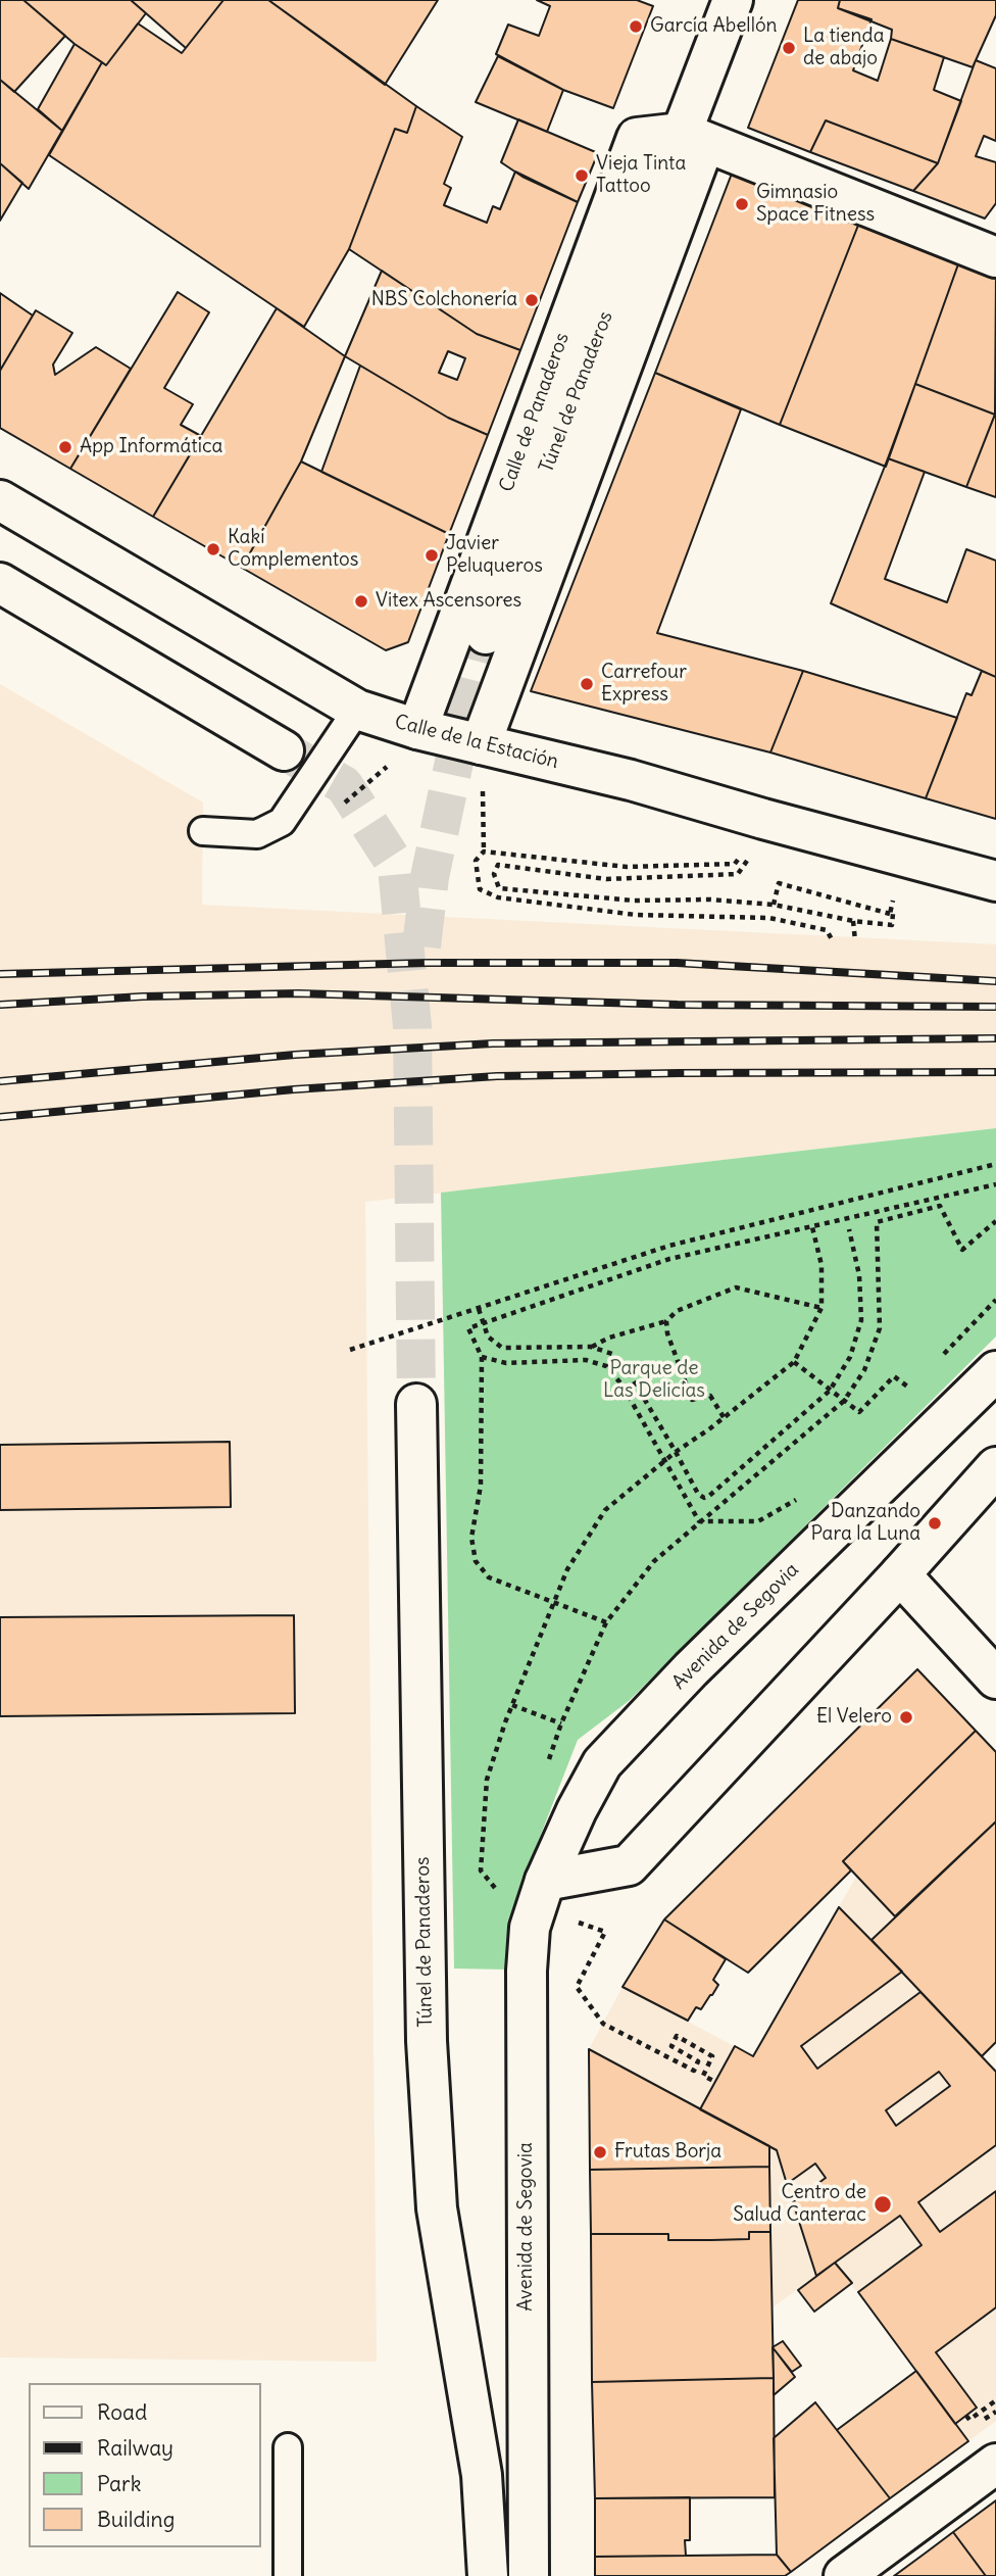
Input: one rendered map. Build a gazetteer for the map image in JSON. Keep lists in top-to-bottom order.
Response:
{
  "streets": {
    "street": [
      "Túnel de Panaderos",
      "Calle de Panaderos",
      "Calle de la Estación",
      "Avenida de Segovia"
    ]
  },
  "crossings": [
    ["Túnel de Panaderos", "Calle de Panaderos"],
    ["Calle de Panaderos", "Calle de la Estación"]
  ],
  "parks": ["Parque de Las Delicias"],
  "places": [
    "García Abellón",
    "La tienda de abajo",
    "Vieja Tinta Tattoo",
    "Gimnasio Space Fitness",
    "NBS Colchonería",
    "App Informática",
    "Kaki Complementos",
    "Javier Peluqueros",
    "Vitex Ascensores",
    "Carrefour Express",
    "Danzando Para la Luna",
    "El Velero",
    "Frutas Borja",
    "Centro de Salud Canterac"
  ],
  "legend": [
    "Road",
    "Railway",
    "Park",
    "Building"
  ]
}
